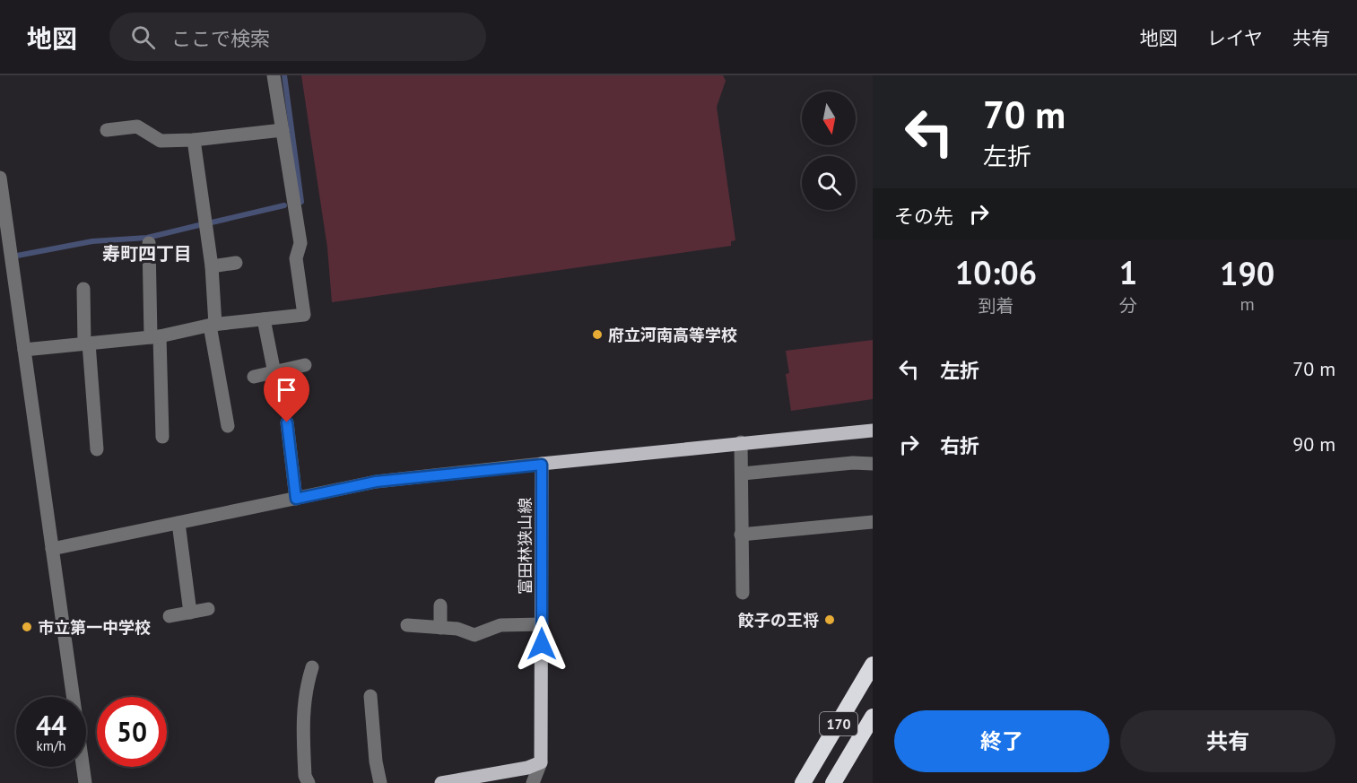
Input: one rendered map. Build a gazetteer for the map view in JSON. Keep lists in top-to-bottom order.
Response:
{
  "streets": {
    "highway": ["170"],
    "main road": ["富田林狭山線"]
  },
  "districts": ["寿町四丁目"],
  "places": ["府立河南高等学校", "餃子の王将", "市立第一中学校"],
  "north": "bottom",
  "page": {
    "header": "地図",
    "search": "ここで検索",
    "nav": ["地図", "レイヤ", "共有"],
    "turn": ["70 m", "左折"],
    "then": "その先",
    "eta": [
      "10:06",
      "到着",
      "1",
      "分",
      "190",
      "m"
    ],
    "list": [
      {
        "name": "左折",
        "value": "70 m"
      },
      {
        "name": "右折",
        "value": "90 m"
      }
    ],
    "speed": "44 km/h",
    "limit": "50",
    "buttons": ["終了", "共有"]
  }
}
